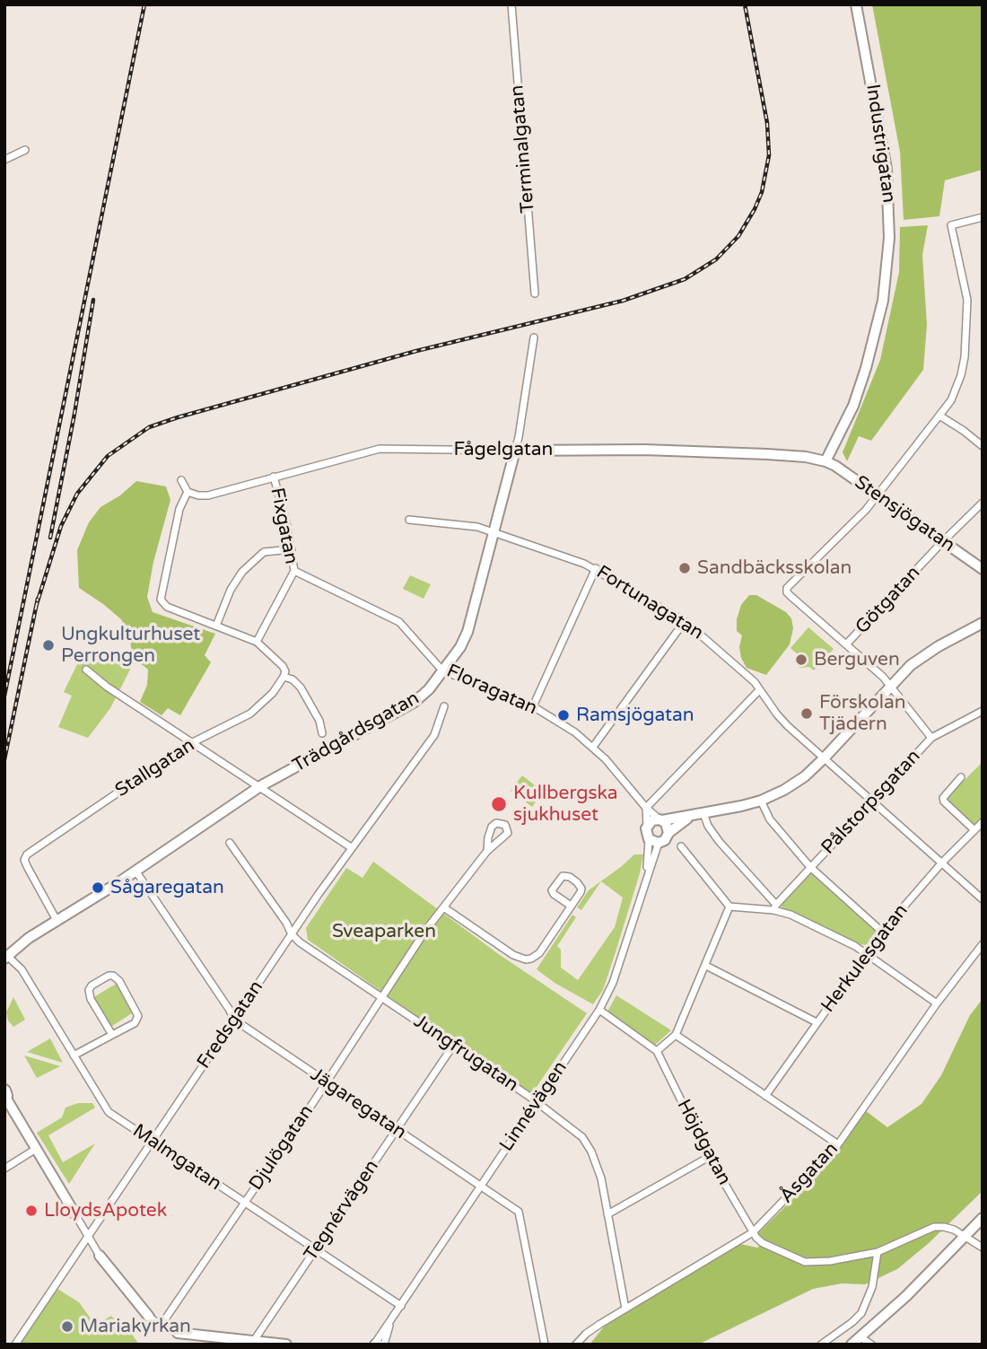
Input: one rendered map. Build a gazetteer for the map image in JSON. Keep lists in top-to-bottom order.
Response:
{
  "streets": {
    "street": [
      "Industrigatan",
      "Terminalgatan",
      "Fågelgatan",
      "Stensjögatan",
      "Fixgatan",
      "Götgatan",
      "Fortunagatan",
      "Floragatan",
      "Trädgårdsgatan",
      "Stallgatan",
      "Pålstorpsgatan",
      "Herkulesgatan",
      "Fredsgatan",
      "Jungfrugatan",
      "Jägaregatan",
      "Linnévägen",
      "Höjdgatan",
      "Djulögatan",
      "Malmgatan",
      "Åsgatan",
      "Tegnérvägen"
    ]
  },
  "crossings": [
    ["Industrigatan", "Fågelgatan"],
    ["Industrigatan", "Stensjögatan"],
    ["Fågelgatan", "Stensjögatan"],
    ["Fågelgatan", "Fixgatan"],
    ["Fågelgatan", "Trädgårdsgatan"],
    ["Stensjögatan", "Götgatan"],
    ["Fixgatan", "Floragatan"],
    ["Fortunagatan", "Trädgårdsgatan"],
    ["Fortunagatan", "Pålstorpsgatan"],
    ["Fortunagatan", "Herkulesgatan"],
    ["Floragatan", "Trädgårdsgatan"],
    ["Floragatan", "Linnévägen"],
    ["Trädgårdsgatan", "Stallgatan"],
    ["Trädgårdsgatan", "Jägaregatan"],
    ["Trädgårdsgatan", "Malmgatan"],
    ["Fredsgatan", "Jungfrugatan"],
    ["Fredsgatan", "Jägaregatan"],
    ["Fredsgatan", "Malmgatan"],
    ["Jungfrugatan", "Linnévägen"],
    ["Jungfrugatan", "Djulögatan"],
    ["Jungfrugatan", "Åsgatan"],
    ["Jungfrugatan", "Tegnérvägen"],
    ["Jägaregatan", "Linnévägen"],
    ["Jägaregatan", "Djulögatan"],
    ["Jägaregatan", "Tegnérvägen"],
    ["Linnévägen", "Höjdgatan"],
    ["Linnévägen", "Malmgatan"],
    ["Höjdgatan", "Åsgatan"],
    ["Djulögatan", "Malmgatan"],
    ["Malmgatan", "Tegnérvägen"]
  ],
  "parks": ["Sveaparken"],
  "places": [
    "Sandbäcksskolan",
    "Ungkulturhuset Perrongen",
    "Berguven",
    "Förskolan Tjädern",
    "Ramsjögatan",
    "Kullbergska sjukhuset",
    "Sågaregatan",
    "LloydsApotek",
    "Mariakyrkan"
  ]
}
